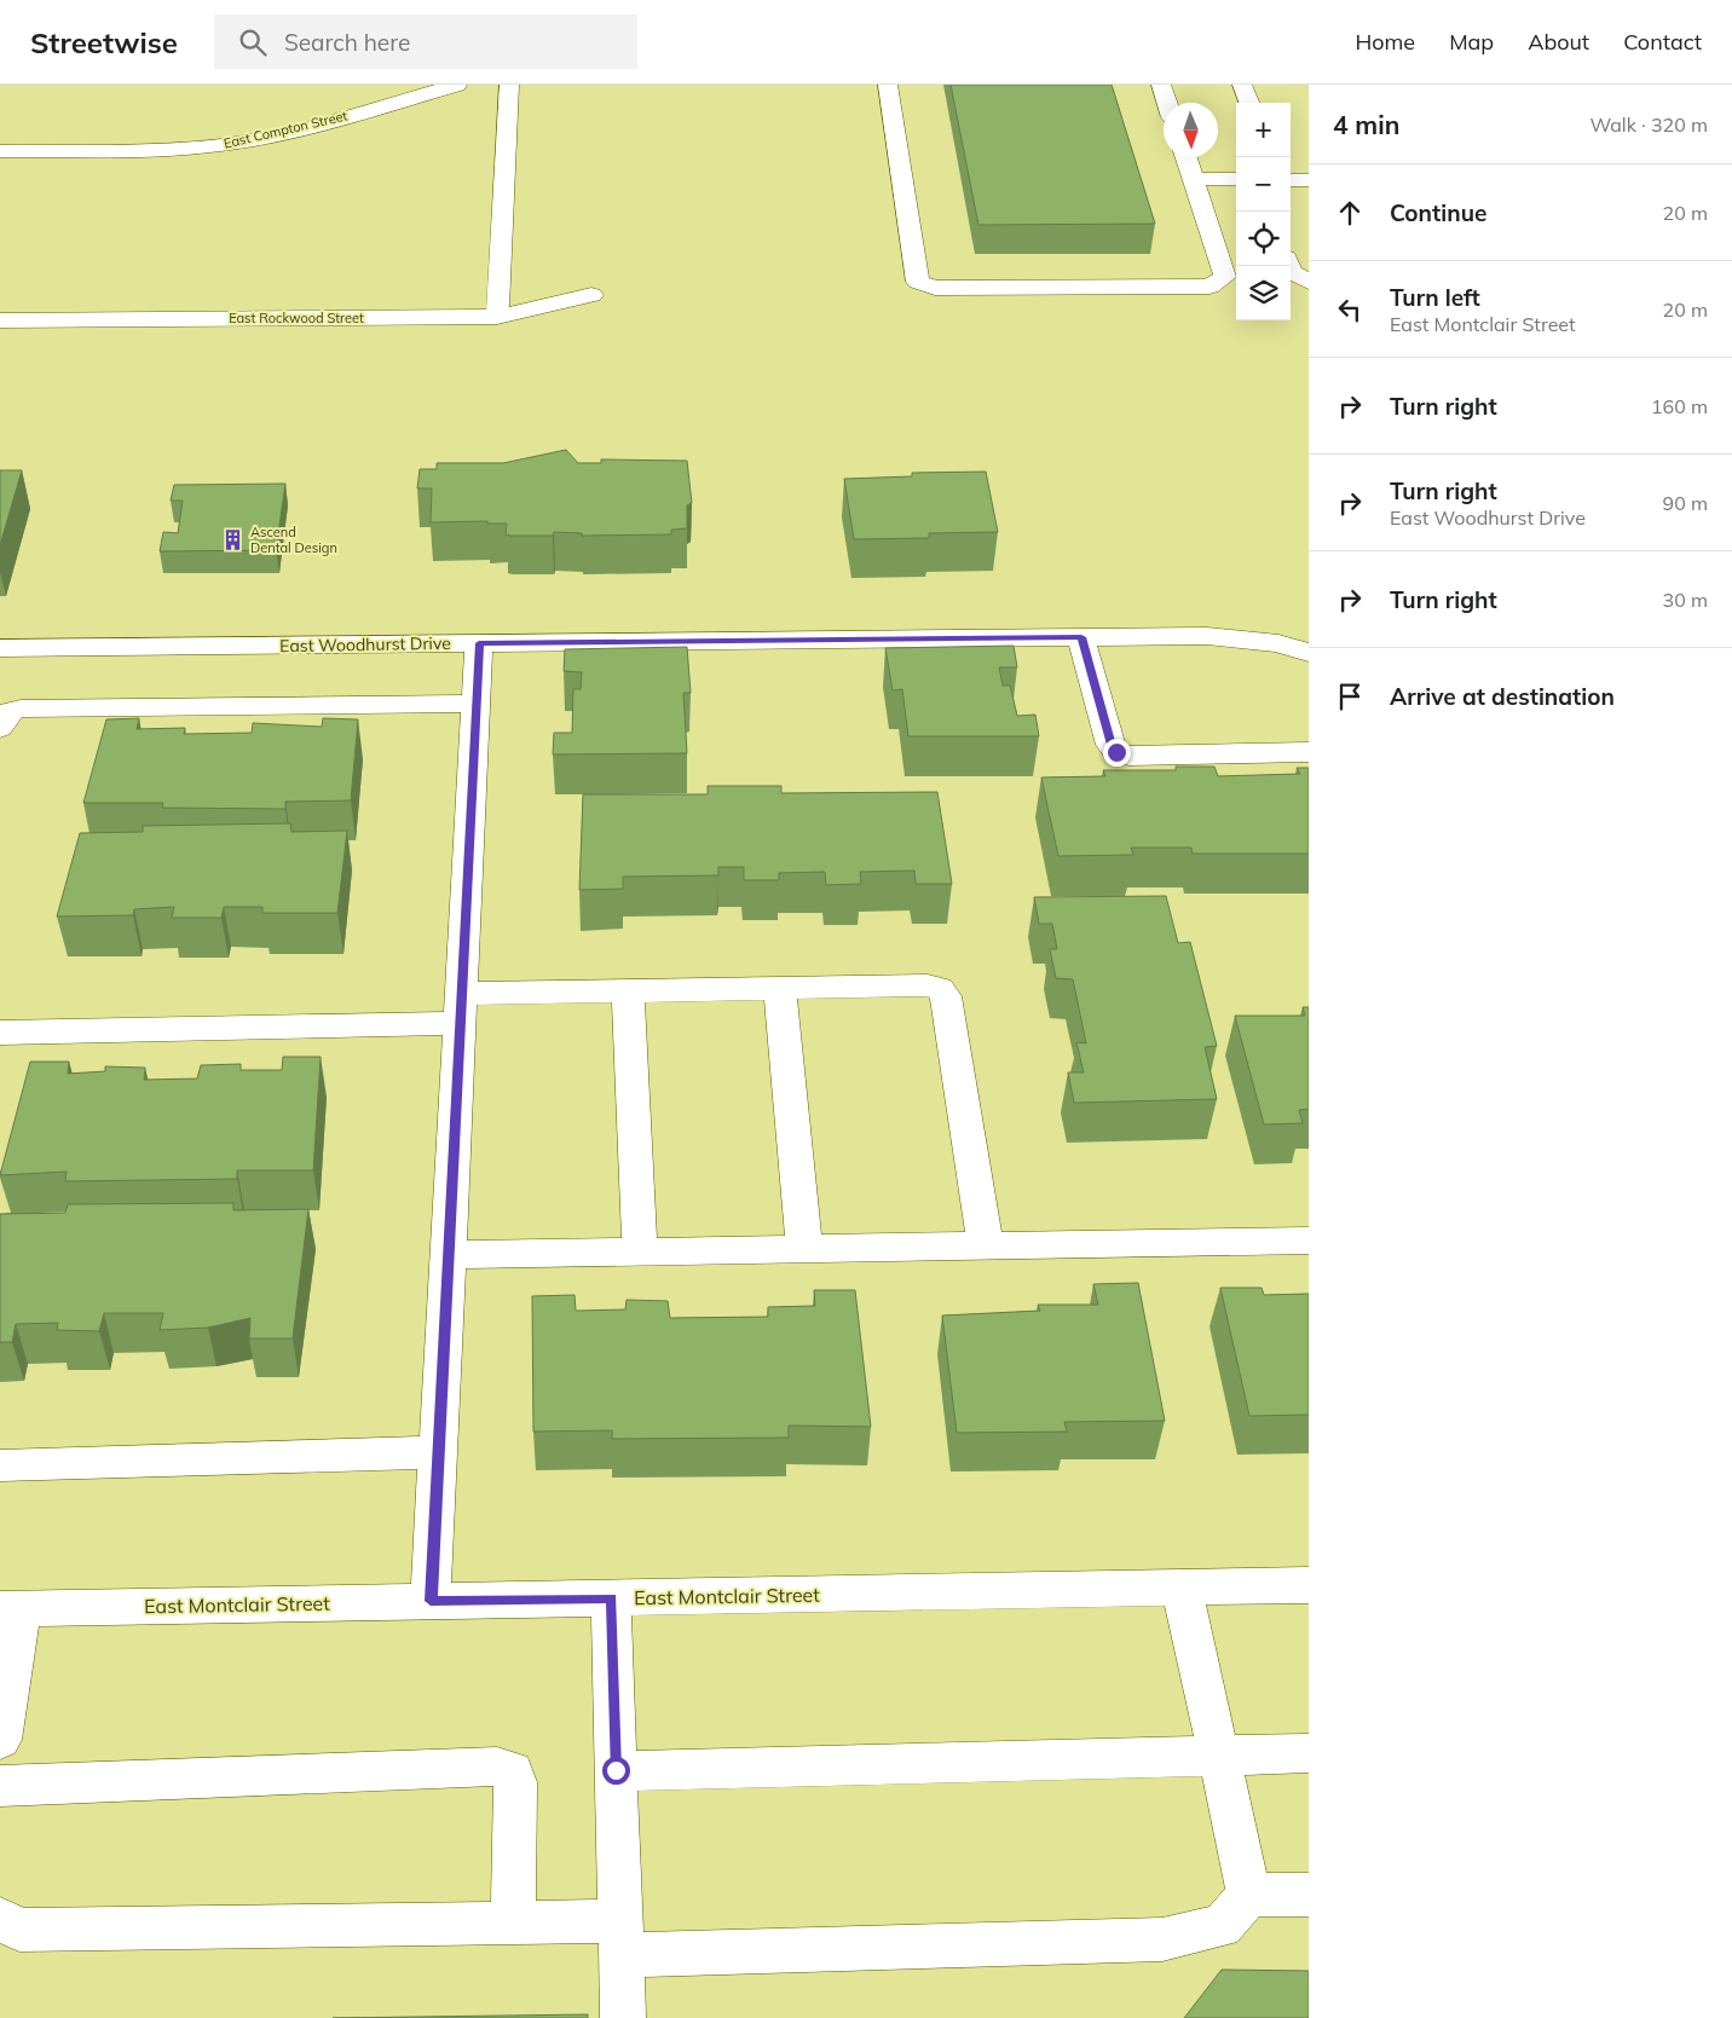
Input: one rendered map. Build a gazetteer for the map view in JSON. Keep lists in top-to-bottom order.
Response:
{
  "streets": {
    "street": [
      "East Compton Street",
      "East Rockwood Street",
      "East Woodhurst Drive",
      "East Montclair Street"
    ]
  },
  "places": {
    "building": ["Ascend Dental Design"]
  },
  "north": "bottom",
  "page": {
    "header": "Streetwise",
    "search": "Search here",
    "nav": [
      "Home",
      "Map",
      "About",
      "Contact"
    ],
    "heading": ["4 min", "Walk · 320 m"],
    "map_buttons": ["+", "−"],
    "list": [
      ["Continue", "20 m"],
      ["Turn left", "East Montclair Street", "20 m"],
      ["Turn right", "160 m"],
      ["Turn right", "East Woodhurst Drive", "90 m"],
      ["Turn right", "30 m"],
      "Arrive at destination"
    ]
  }
}
